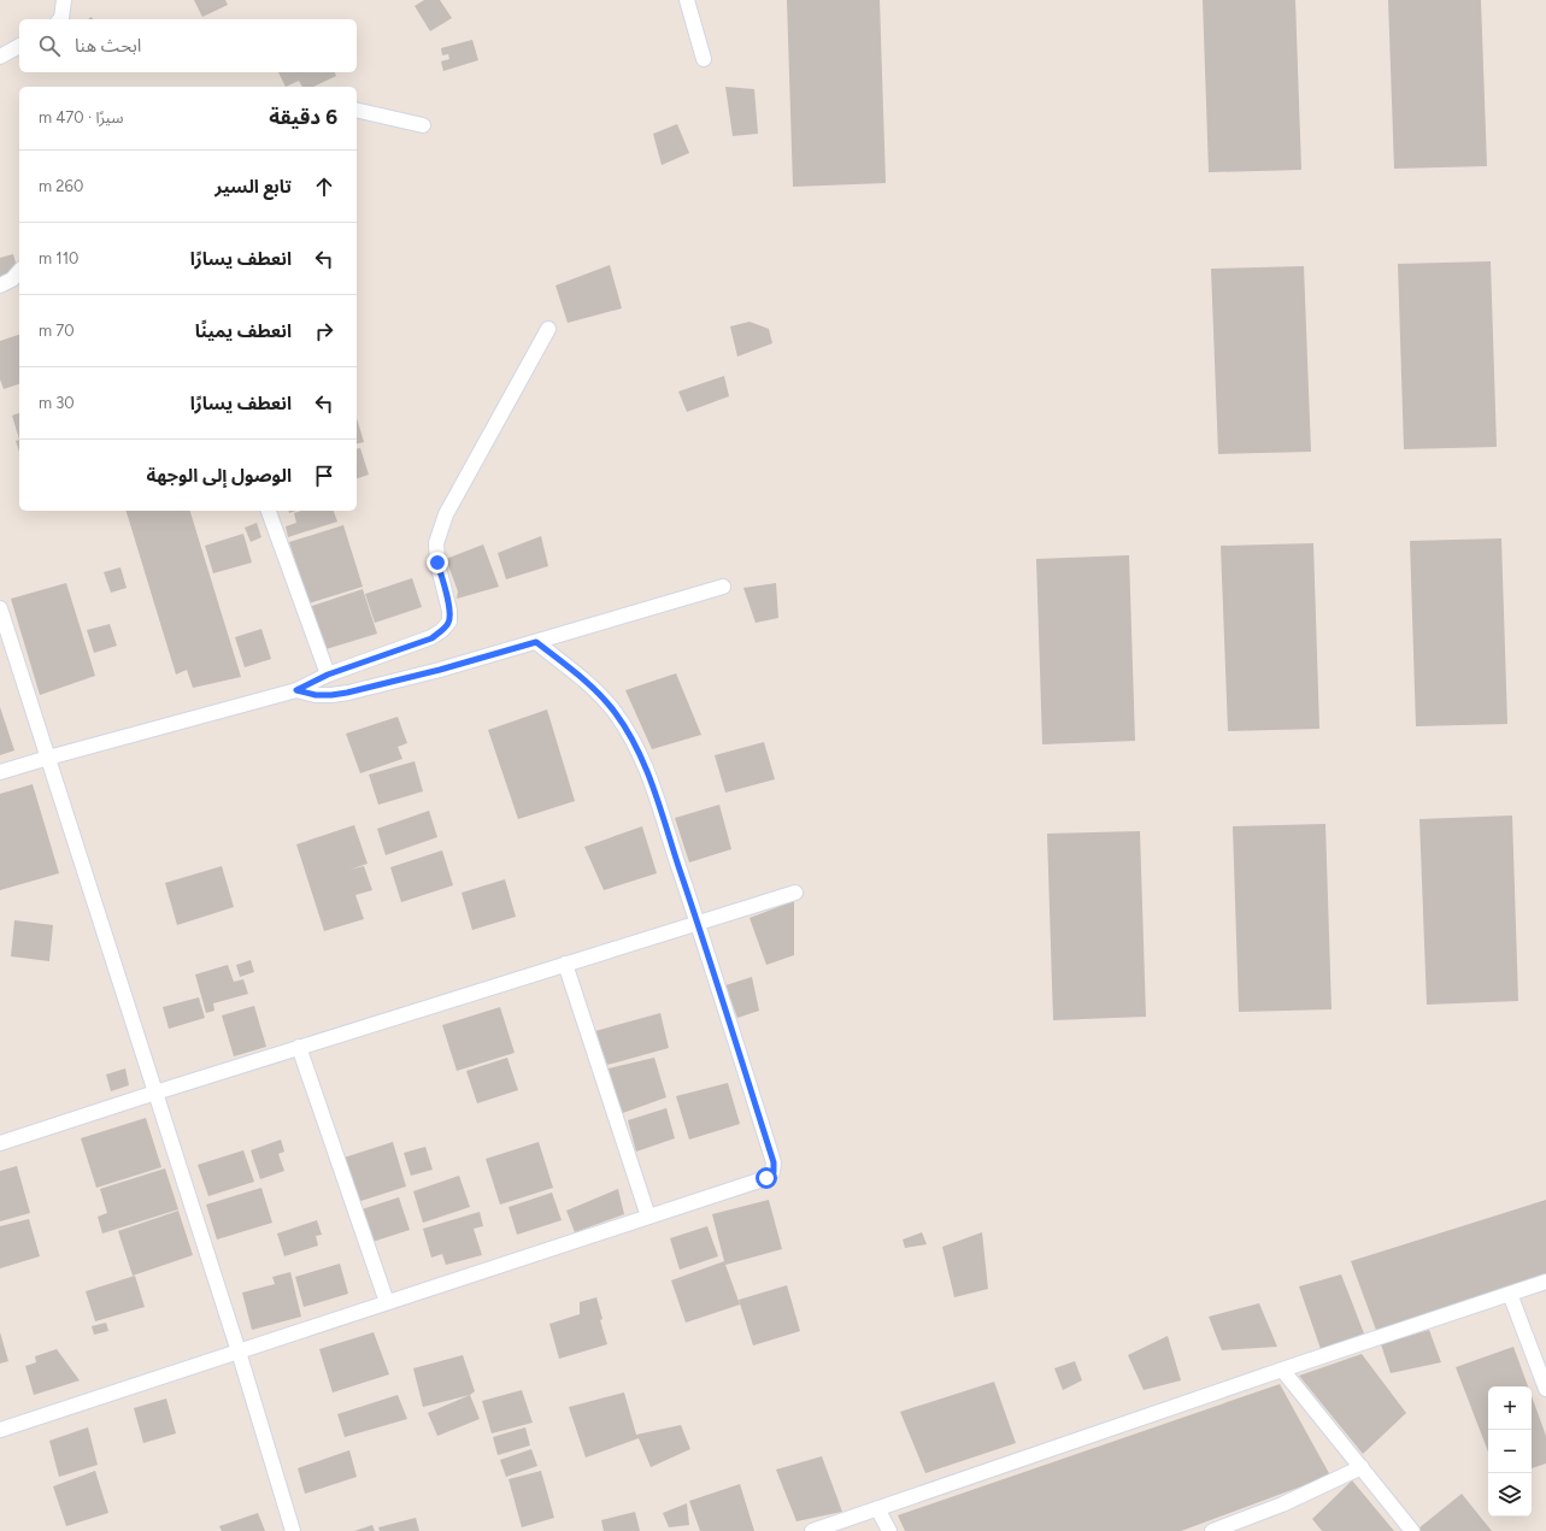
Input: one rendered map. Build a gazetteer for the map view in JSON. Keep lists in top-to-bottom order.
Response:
{
  "page": {
    "search": "ابحث هنا",
    "heading": ["6 دقيقة", "سيرًا · 470 m"],
    "list": [
      ["تابع السير", "260 m"],
      ["انعطف يسارًا", "110 m"],
      ["انعطف يمينًا", "70 m"],
      ["انعطف يسارًا", "30 m"],
      "الوصول إلى الوجهة"
    ],
    "map_buttons": ["+", "−"]
  }
}
